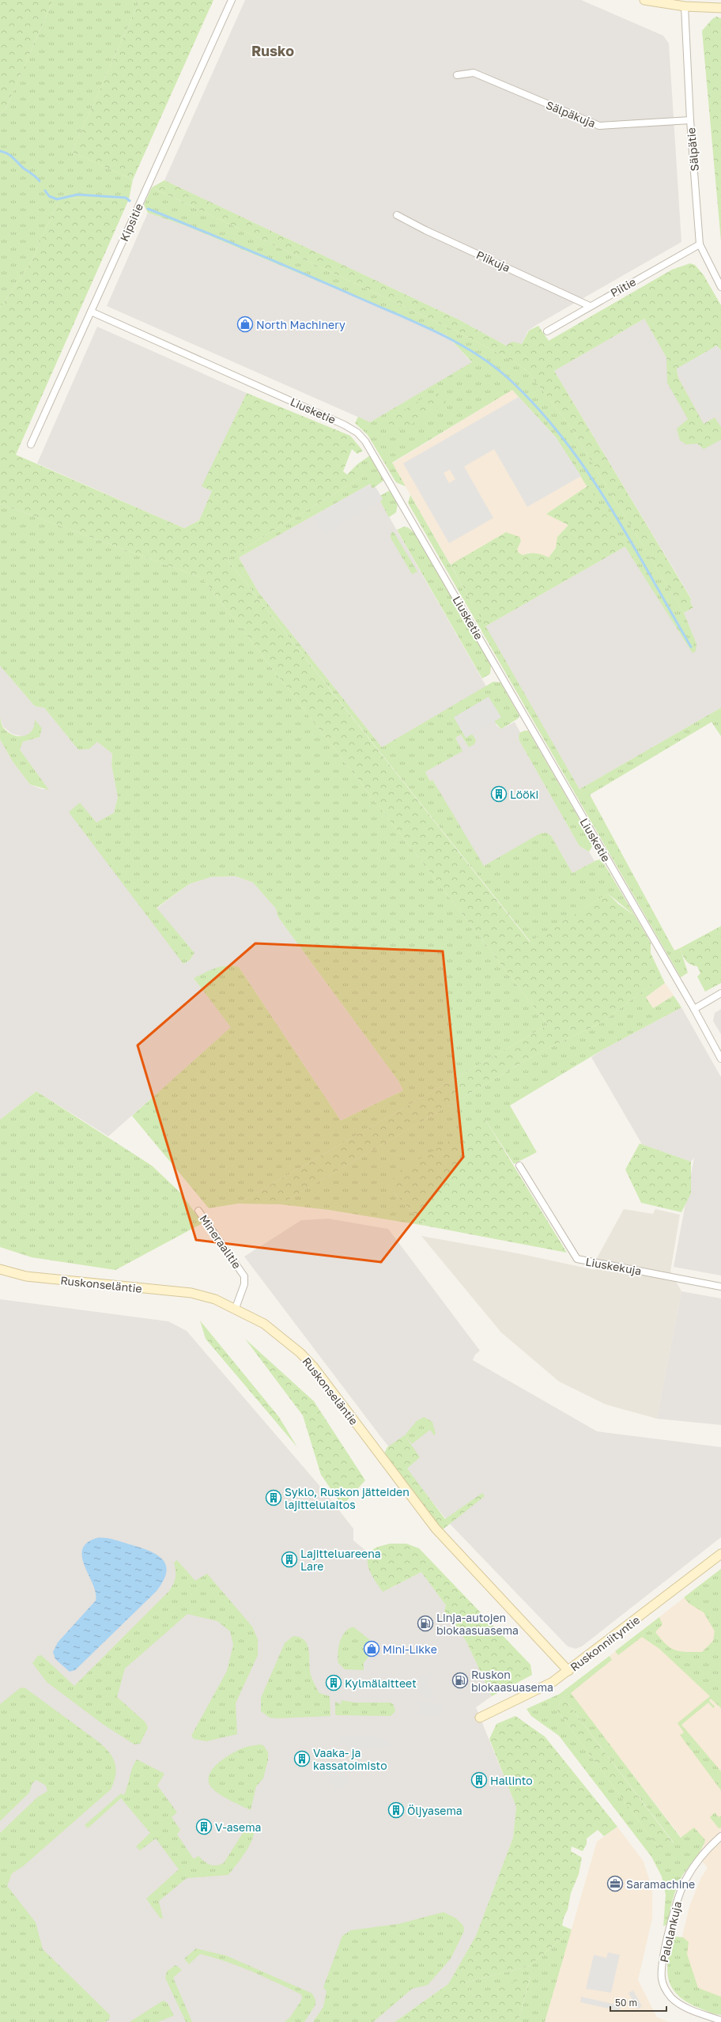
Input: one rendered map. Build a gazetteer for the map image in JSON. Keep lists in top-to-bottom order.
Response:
{
  "streets": {
    "street": [
      "Sälpäkuja",
      "Sälpätie",
      "Kipsitie",
      "Piikuja",
      "Piitie",
      "Liusketie",
      "Mineraalitie",
      "Liuskekuja",
      "Ruskonseläntie",
      "Ruskonniityntie",
      "Palolankuja"
    ]
  },
  "crossings": [
    ["Sälpäkuja", "Sälpätie"],
    ["Sälpätie", "Piitie"],
    ["Kipsitie", "Liusketie"],
    ["Piikuja", "Piitie"],
    ["Mineraalitie", "Ruskonseläntie"],
    ["Ruskonseläntie", "Ruskonniityntie"]
  ],
  "districts": ["Rusko"],
  "places": {
    "shop": ["North Machinery", "Mini-Likke"],
    "building": [
      "Lööki",
      "Syklo, Ruskon jätteiden lajittelulaitos",
      "Lajitteluareena Lare",
      "Kylmälaitteet",
      "Vaaka- ja kassatoimisto",
      "Hallinto",
      "Öljyasema",
      "V-asema"
    ],
    "fuel station": ["Linja-autojen biokaasuasema", "Ruskon biokaasuasema"],
    "office": ["Saramachine"]
  },
  "scale_bar": "50 m"
}
